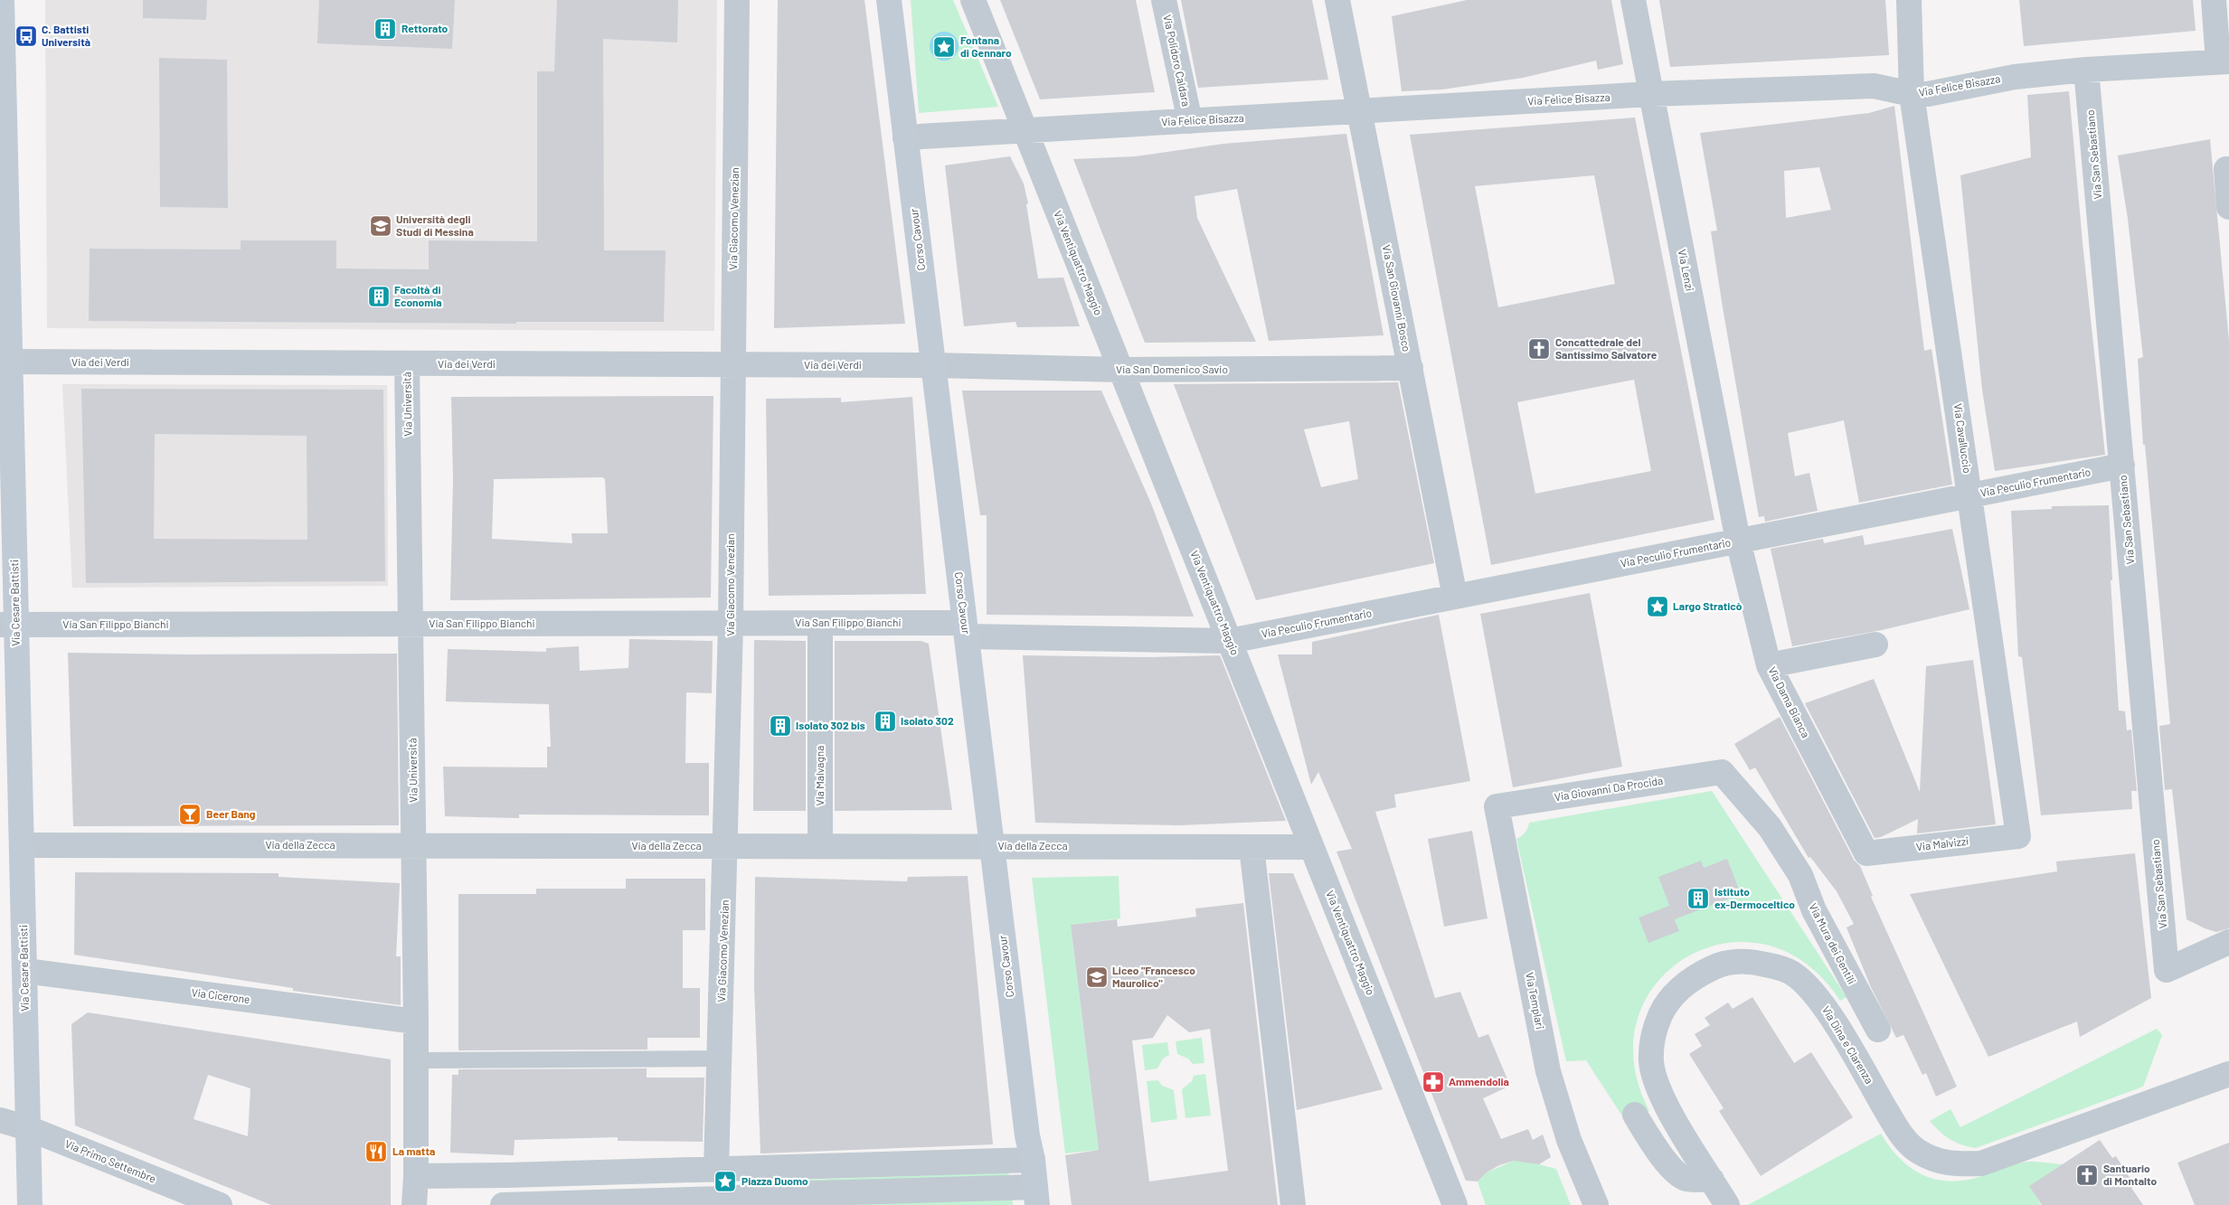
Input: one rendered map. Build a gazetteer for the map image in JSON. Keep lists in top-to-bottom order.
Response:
{
  "streets": {
    "main road": ["Corso Cavour", "Via Cesare Battisti"],
    "street": [
      "Via Polidoro Caldara",
      "Via Felice Bisazza",
      "Via San Sebastiano",
      "Via Giacomo Venezian",
      "Via Ventiquattro Maggio",
      "Via Lenzi",
      "Via San Giovanni Bosco",
      "Via dei Verdi",
      "Via San Domenico Savio",
      "Via Università",
      "Via Cavalluccio",
      "Via Peculio Frumentario",
      "Via San Filippo Bianchi",
      "Via Dama Bianca",
      "Via Malvagna",
      "Via Giovanni Da Procida",
      "Via Malvizzi",
      "Via della Zecca",
      "Via Mura dei Gentili",
      "Via Cicerone",
      "Via Templari",
      "Via Dina e Clarenza",
      "Via Primo Settembre"
    ]
  },
  "crossings": [
    ["Via Polidoro Caldara", "Via Felice Bisazza"],
    ["Via Felice Bisazza", "Via San Sebastiano"],
    ["Via Felice Bisazza", "Corso Cavour"],
    ["Via Felice Bisazza", "Via Ventiquattro Maggio"],
    ["Via Felice Bisazza", "Via Lenzi"],
    ["Via Felice Bisazza", "Via San Giovanni Bosco"],
    ["Via Felice Bisazza", "Via Cavalluccio"],
    ["Via San Sebastiano", "Via Peculio Frumentario"],
    ["Via Giacomo Venezian", "Via dei Verdi"],
    ["Via Giacomo Venezian", "Via San Filippo Bianchi"],
    ["Via Giacomo Venezian", "Via della Zecca"],
    ["Corso Cavour", "Via dei Verdi"],
    ["Corso Cavour", "Via San Domenico Savio"],
    ["Corso Cavour", "Via San Filippo Bianchi"],
    ["Corso Cavour", "Via della Zecca"],
    ["Via Ventiquattro Maggio", "Via San Domenico Savio"],
    ["Via Ventiquattro Maggio", "Via Peculio Frumentario"],
    ["Via Ventiquattro Maggio", "Via della Zecca"],
    ["Via Lenzi", "Via Peculio Frumentario"],
    ["Via Lenzi", "Via Dama Bianca"],
    ["Via San Giovanni Bosco", "Via San Domenico Savio"],
    ["Via San Giovanni Bosco", "Via Peculio Frumentario"],
    ["Via dei Verdi", "Via San Domenico Savio"],
    ["Via dei Verdi", "Via Università"],
    ["Via dei Verdi", "Via Cesare Battisti"],
    ["Via Università", "Via San Filippo Bianchi"],
    ["Via Università", "Via della Zecca"],
    ["Via Università", "Via Cicerone"],
    ["Via Cavalluccio", "Via Peculio Frumentario"],
    ["Via Cavalluccio", "Via Malvizzi"],
    ["Via Peculio Frumentario", "Via San Filippo Bianchi"],
    ["Via Peculio Frumentario", "Via Dama Bianca"],
    ["Via Cesare Battisti", "Via San Filippo Bianchi"],
    ["Via Cesare Battisti", "Via della Zecca"],
    ["Via Cesare Battisti", "Via Cicerone"],
    ["Via Cesare Battisti", "Via Primo Settembre"],
    ["Via San Filippo Bianchi", "Via Malvagna"],
    ["Via Dama Bianca", "Via Malvizzi"],
    ["Via Malvagna", "Via della Zecca"],
    ["Via Giovanni Da Procida", "Via Mura dei Gentili"],
    ["Via Giovanni Da Procida", "Via Templari"]
  ],
  "places": {
    "building": [
      "Rettorato",
      "Facoltà di Economia",
      "Isolato 302",
      "Isolato 302 bis",
      "Istituto ex-Dermoceltico"
    ],
    "bus stop": ["C. Battisti Università"],
    "place": ["Fontana di Gennaro", "Largo Straticò", "Piazza Duomo"],
    "school or university": ["Università degli Studi di Messina", "Liceo \"Francesco Maurolico\""],
    "church": ["Concattedrale del Santissimo Salvatore", "Santuario di Montalto"],
    "bar": ["Beer Bang"],
    "pharmacy": ["Ammendolia"],
    "restaurant": ["La matta"]
  }
}
